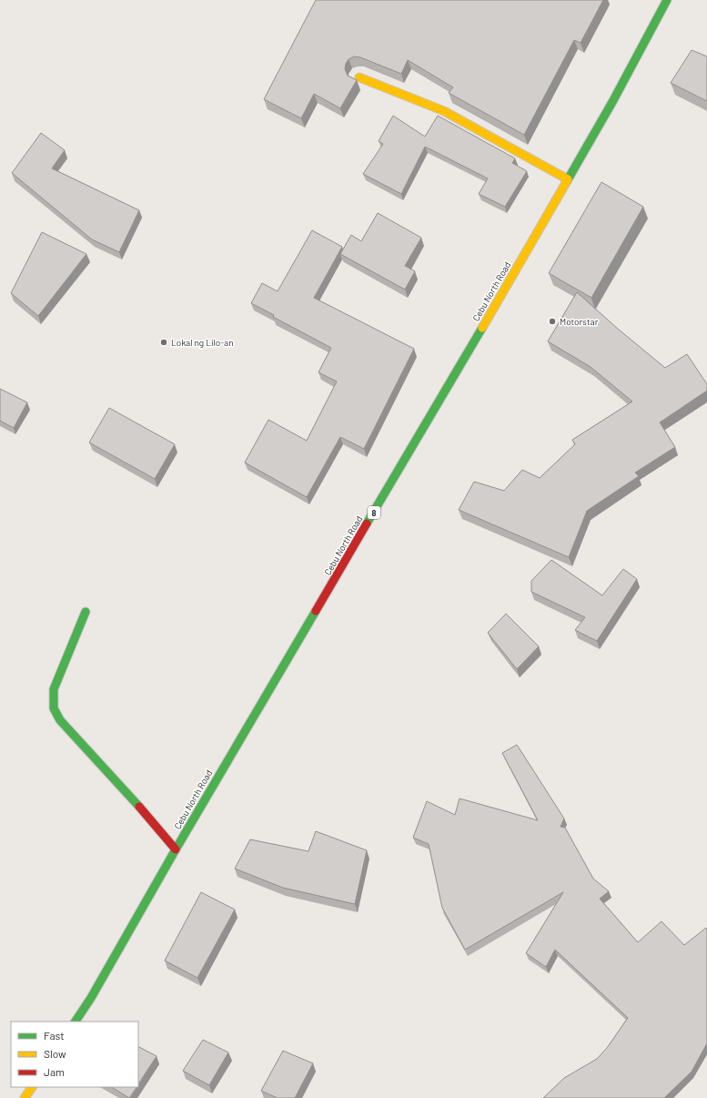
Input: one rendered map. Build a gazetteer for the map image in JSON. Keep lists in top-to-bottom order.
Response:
{
  "streets": {
    "main road": ["Cebu North Road", "8"]
  },
  "places": ["Motorstar", "Lokal ng Lilo-an"],
  "legend": ["Fast", "Slow", "Jam"]
}
